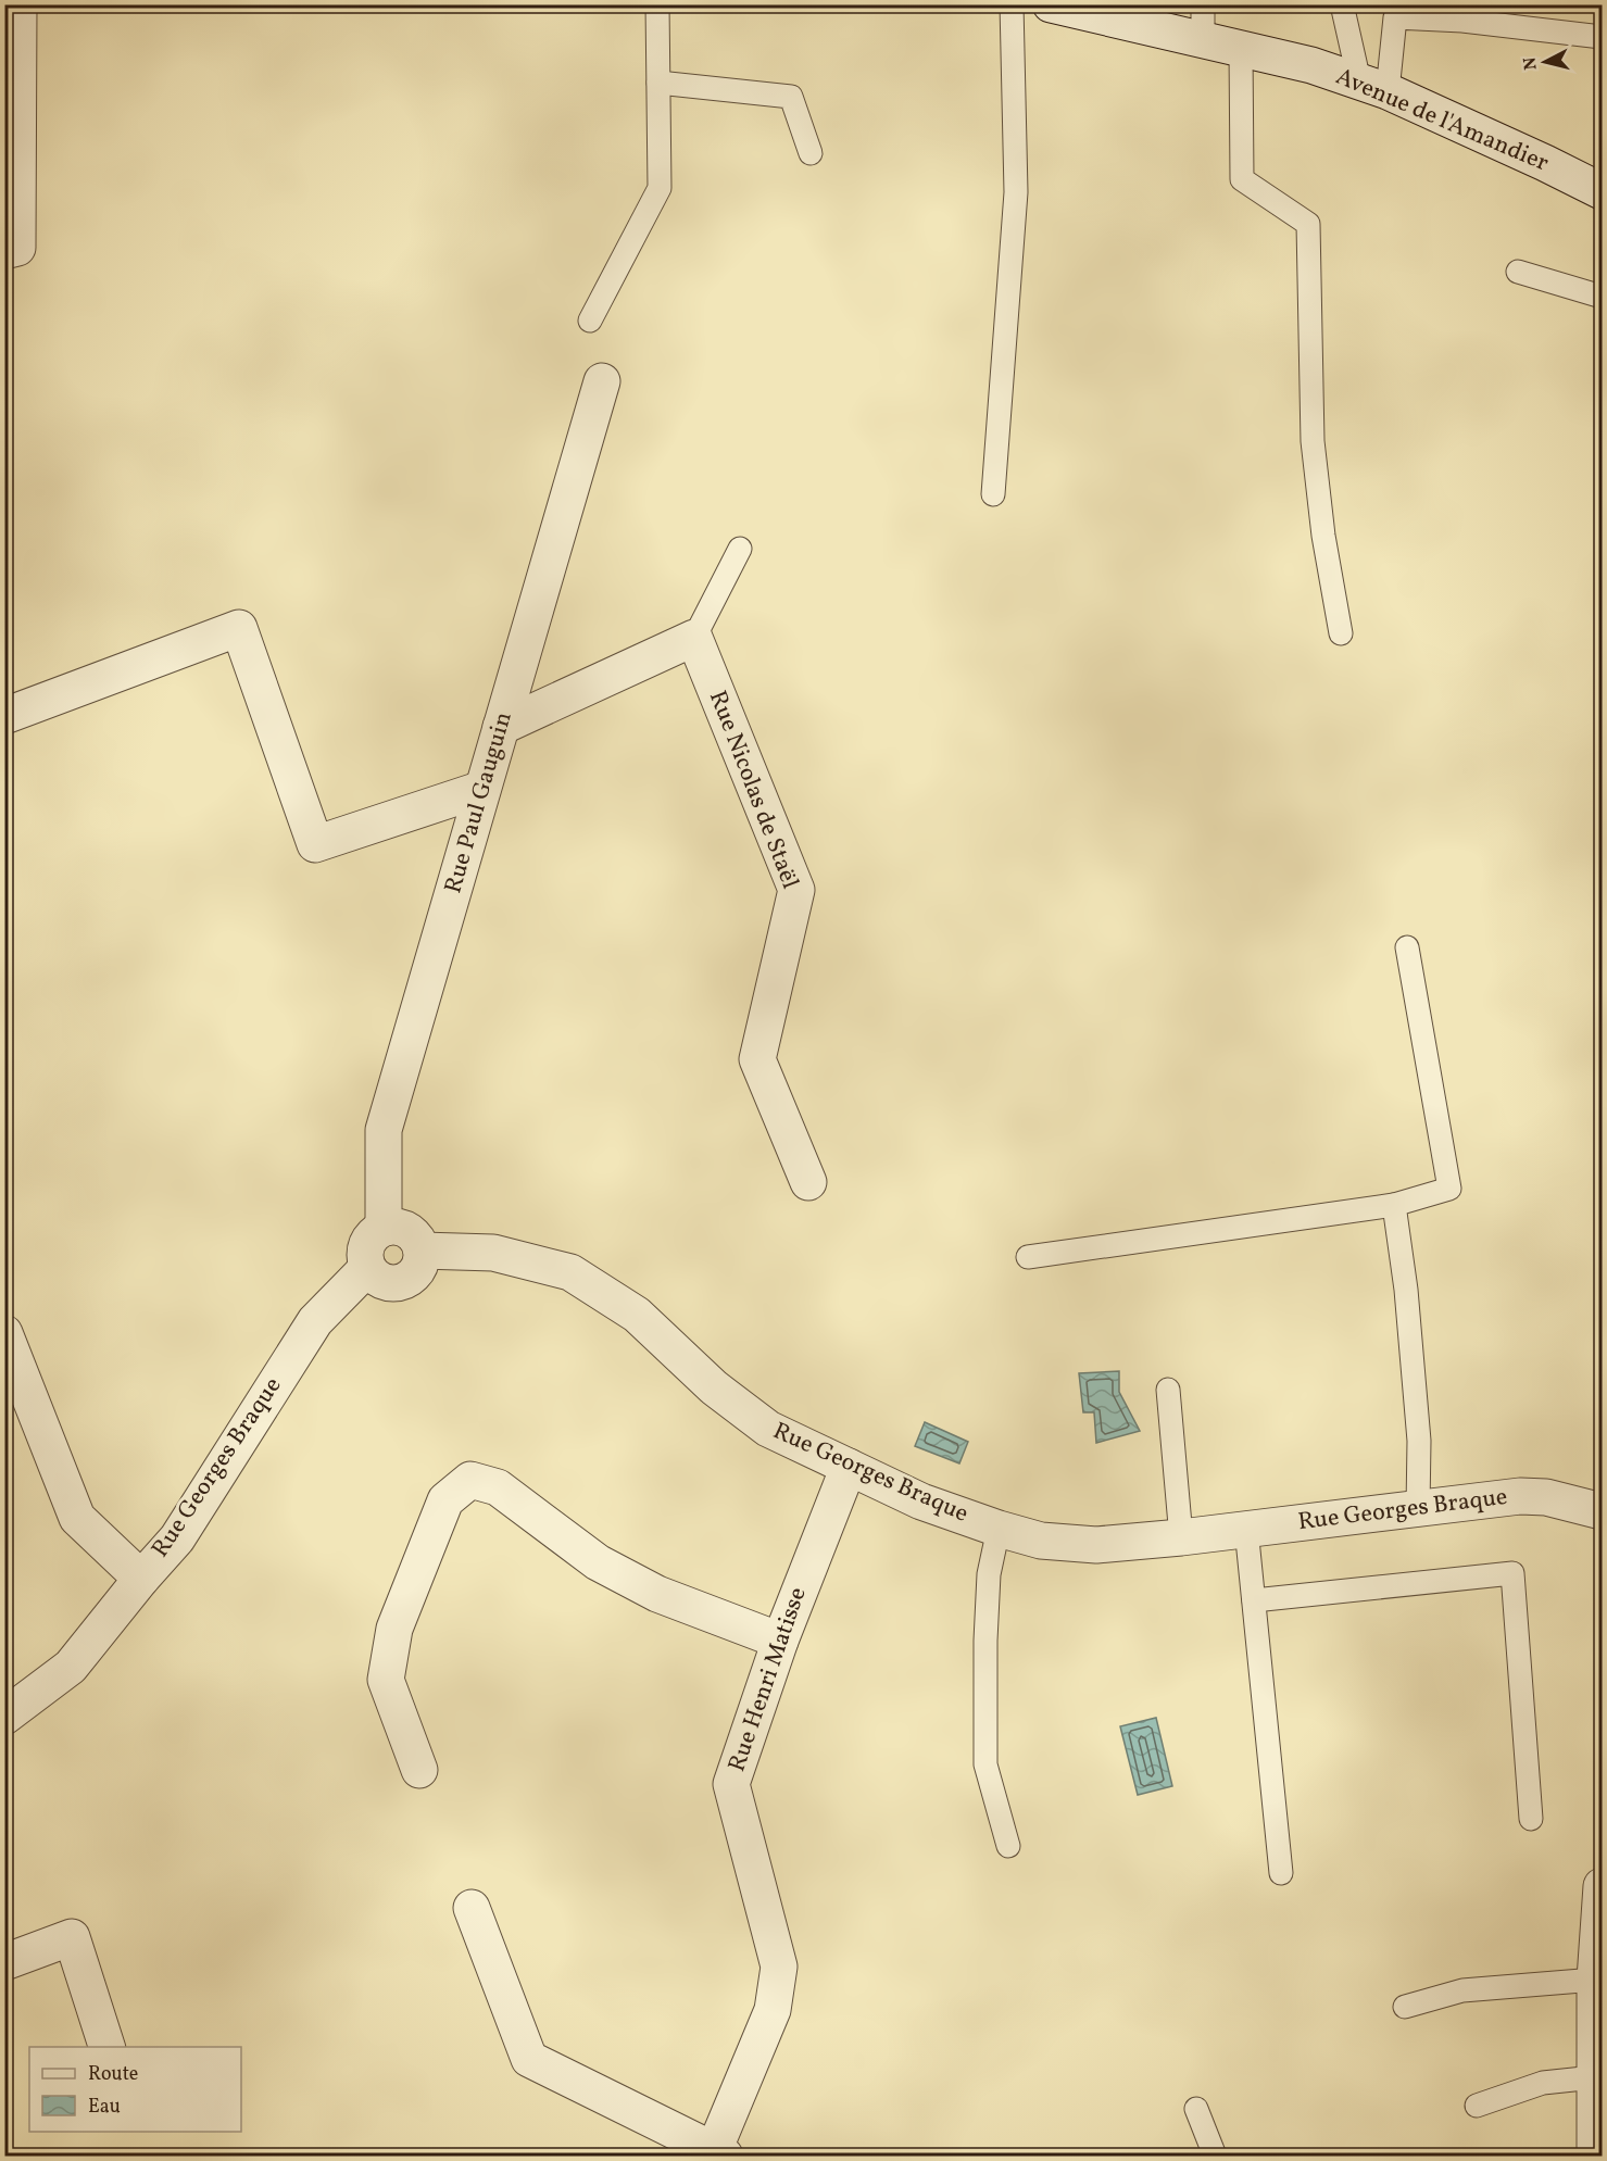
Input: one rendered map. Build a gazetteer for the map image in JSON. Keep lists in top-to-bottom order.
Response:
{
  "streets": {
    "street": [
      "Avenue de l'Amandier",
      "Rue Nicolas de Staël",
      "Rue Paul Gauguin",
      "Rue Georges Braque",
      "Rue Henri Matisse"
    ]
  },
  "crossings": [
    ["Rue Paul Gauguin", "Rue Georges Braque"],
    ["Rue Georges Braque", "Rue Henri Matisse"]
  ],
  "legend": ["Route", "Eau"],
  "north": "left"
}
